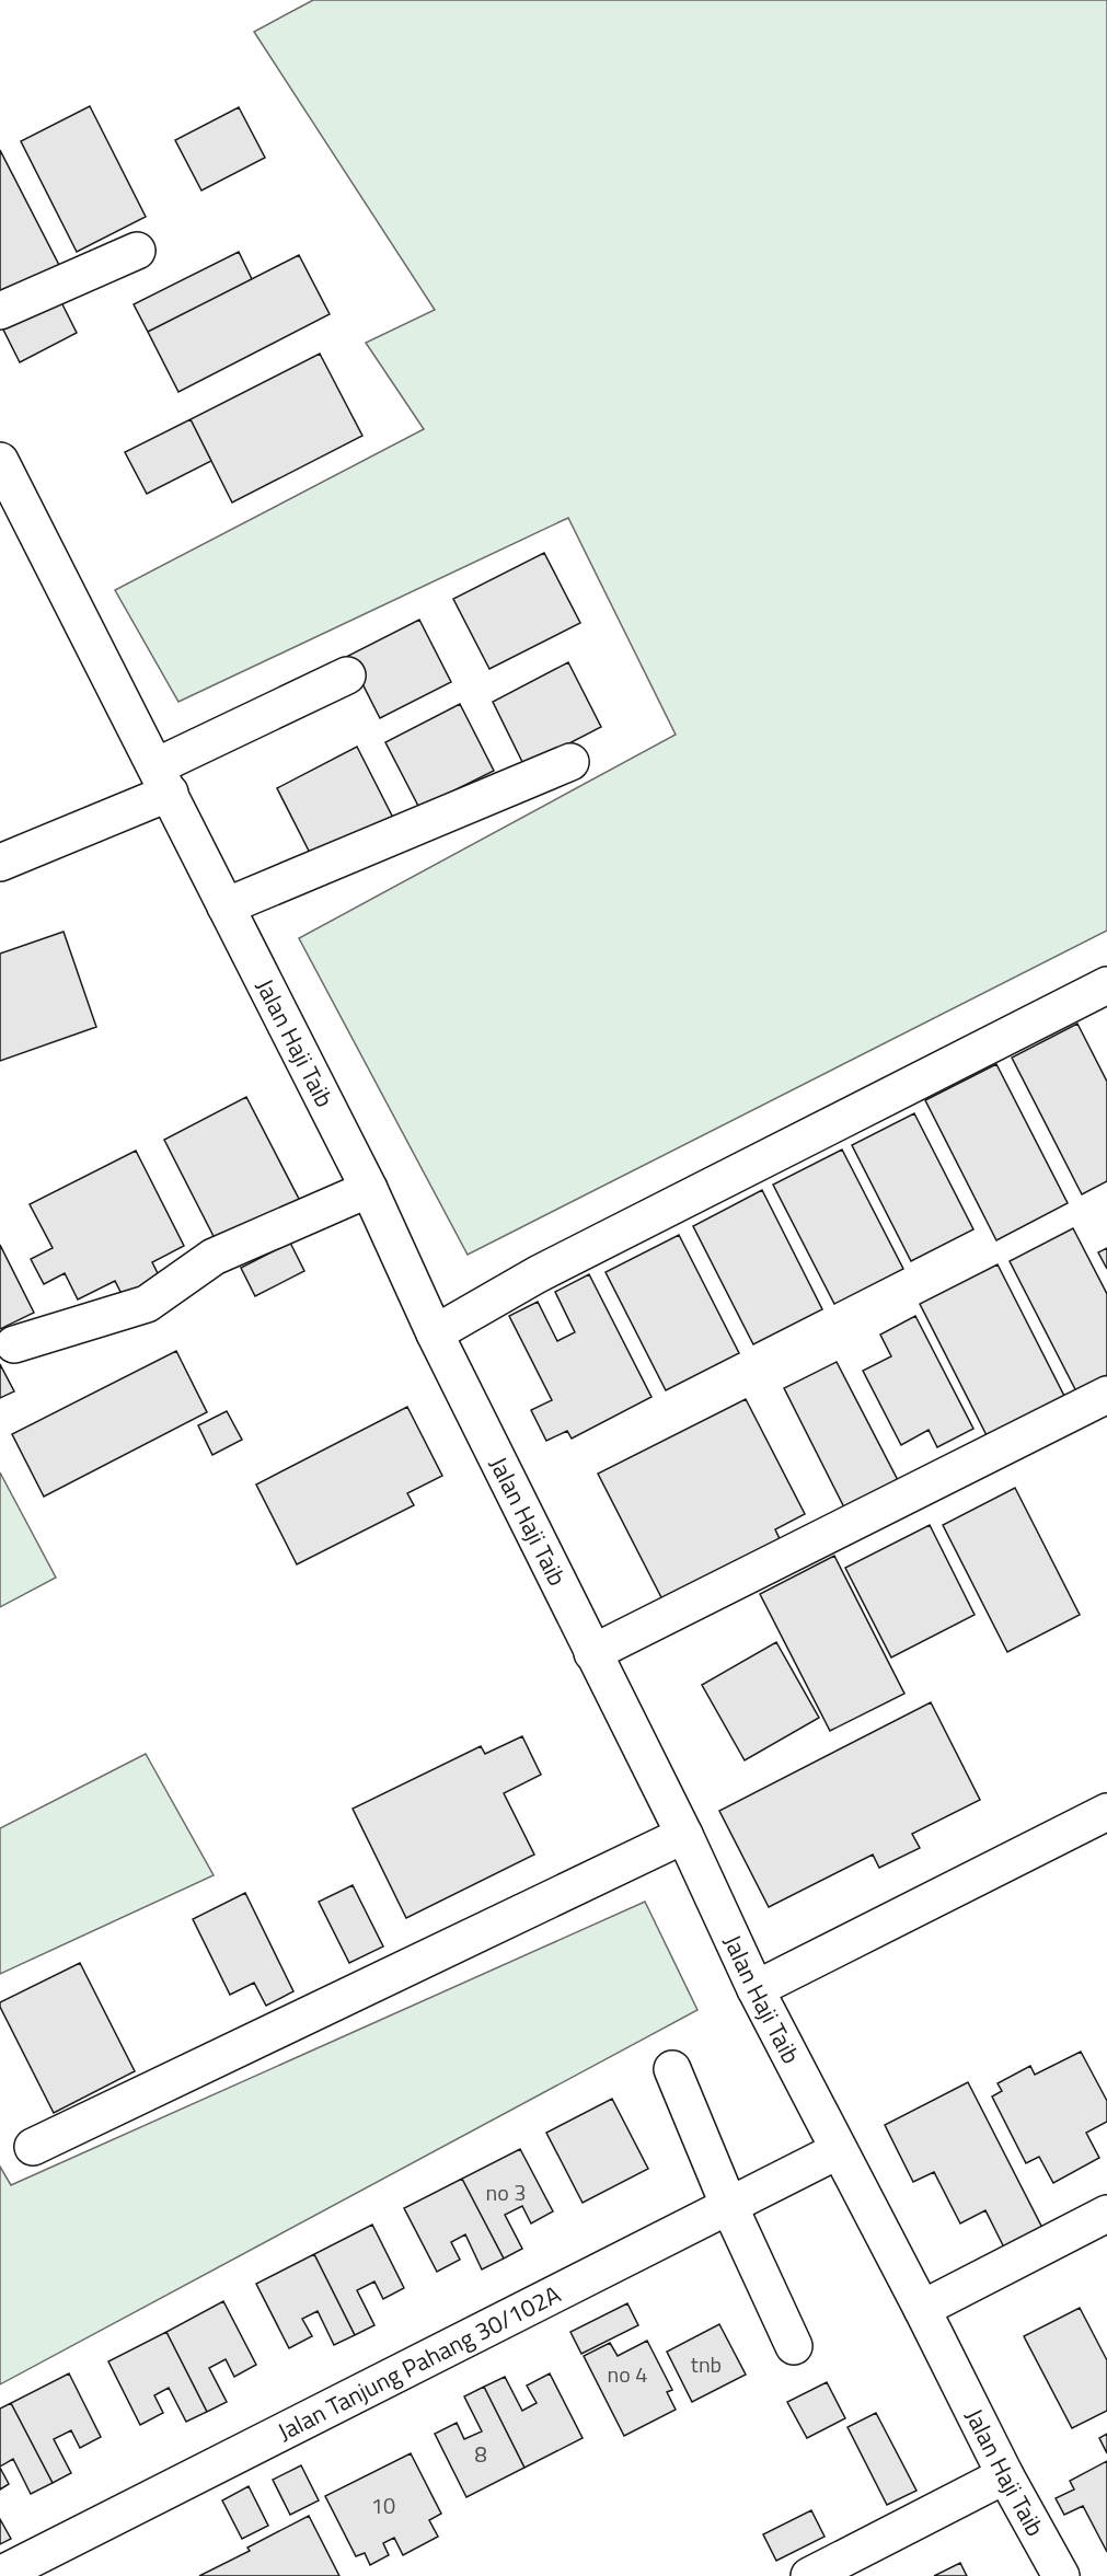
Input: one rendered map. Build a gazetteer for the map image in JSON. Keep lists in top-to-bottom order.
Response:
{
  "streets": {
    "street": ["Jalan Haji Taib", "Jalan Tanjung Pahang 30/102A"]
  },
  "crossings": [
    ["Jalan Haji Taib", "Jalan Tanjung Pahang 30/102A"]
  ],
  "house_numbers": [
    "no 3",
    "tnb",
    "no 4",
    "8",
    "10"
  ]
}
